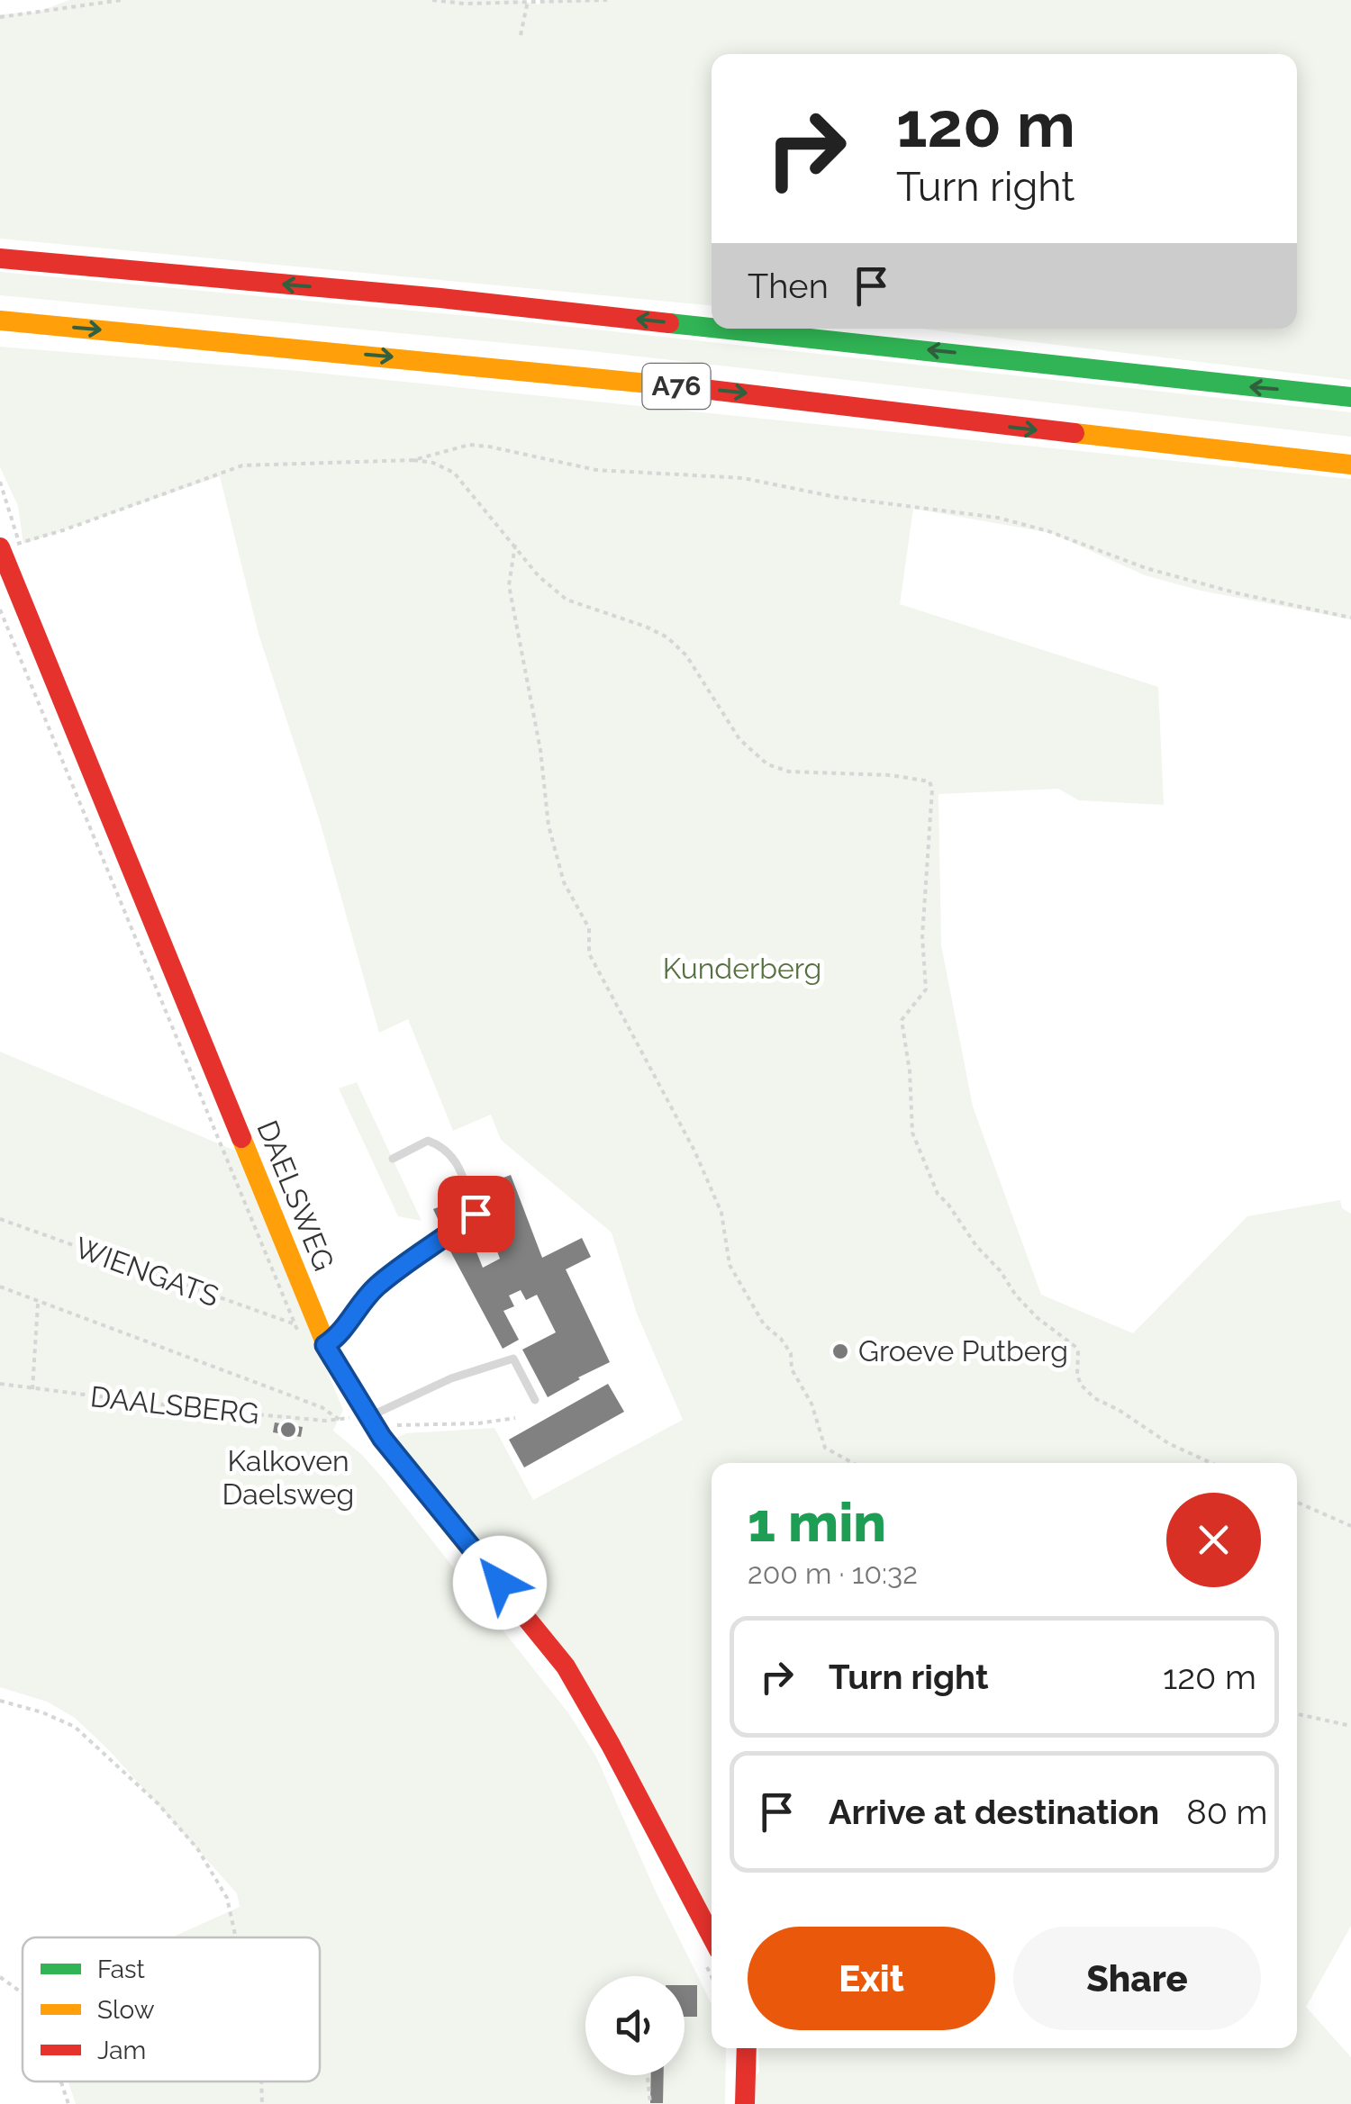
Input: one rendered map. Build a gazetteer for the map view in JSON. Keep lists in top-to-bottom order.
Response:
{
  "streets": {
    "main road": ["A76", "DAELSWEG"],
    "path": ["WIENGATS", "DAALSBERG"]
  },
  "crossings": [
    ["DAELSWEG", "DAALSBERG"]
  ],
  "parks": ["Kunderberg"],
  "places": ["Groeve Putberg", "Kalkoven Daelsweg"],
  "legend": ["Fast", "Slow", "Jam"],
  "page": {
    "turn": ["120 m", "Turn right"],
    "then": "Then",
    "heading": ["1 min", "200 m · 10:32"],
    "list": [
      {
        "name": "Turn right",
        "value": "120 m"
      },
      {
        "name": "Arrive at destination",
        "value": "80 m"
      }
    ],
    "buttons": ["Exit", "Share"]
  }
}
